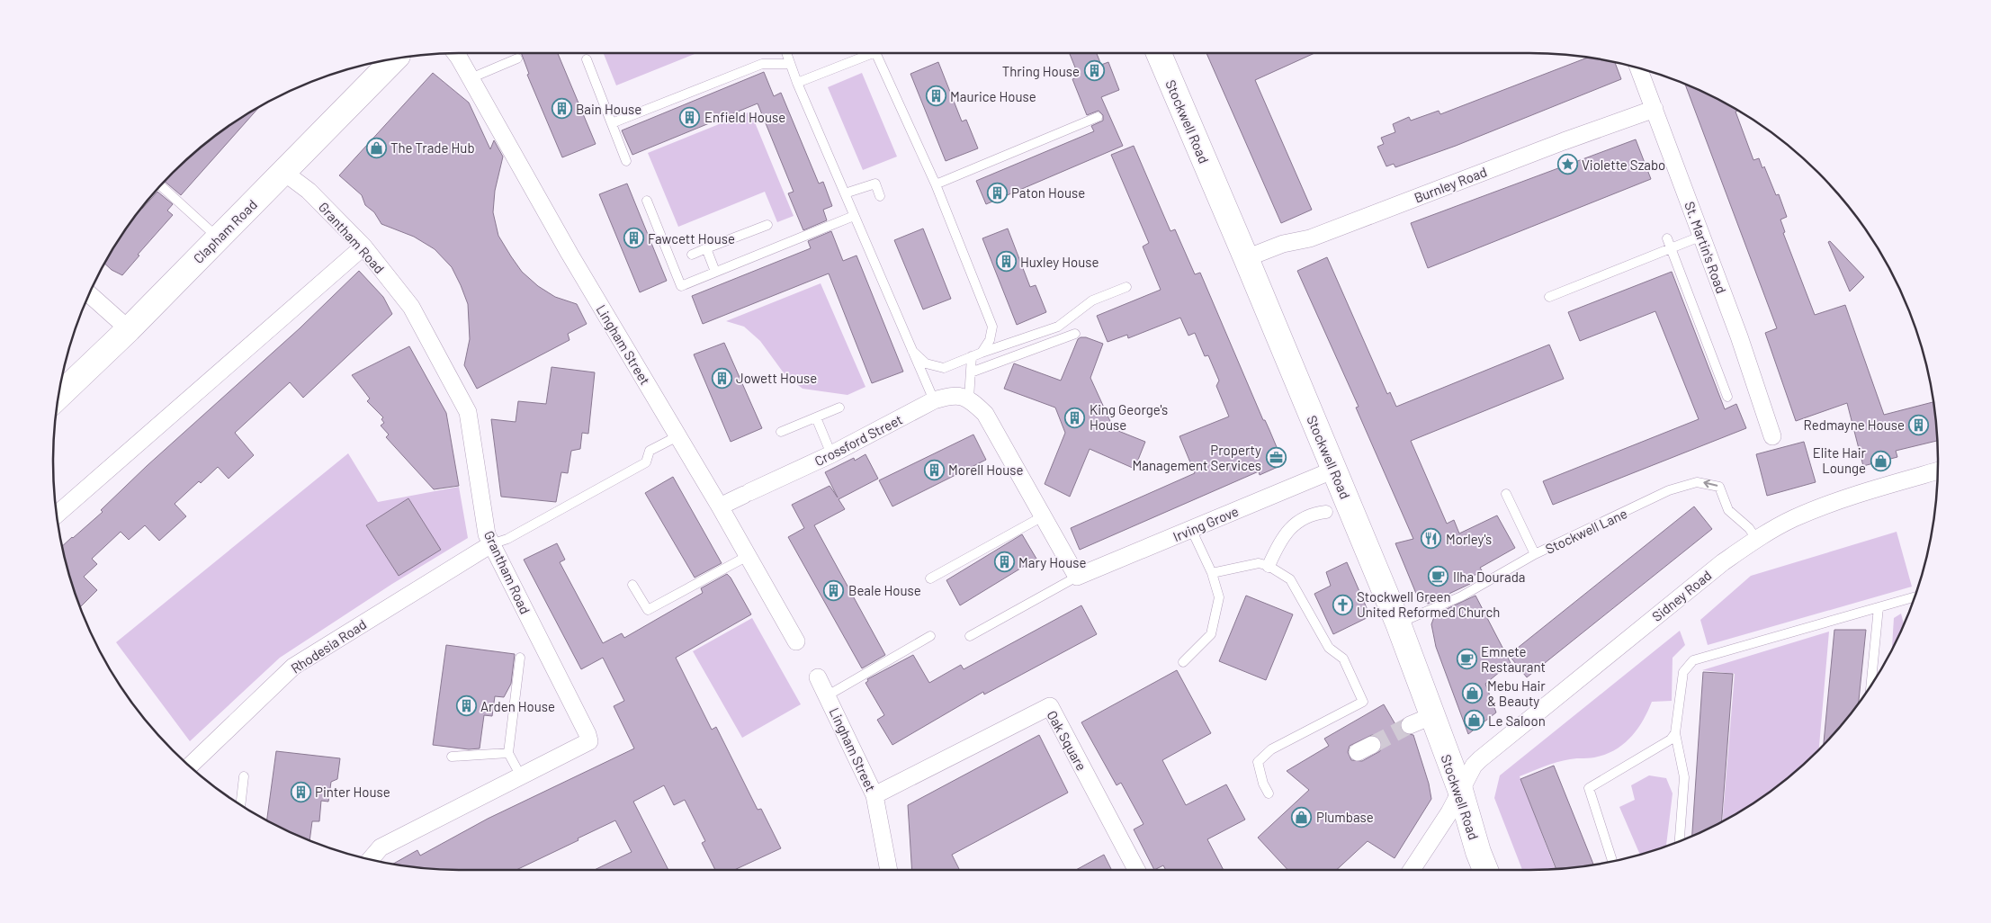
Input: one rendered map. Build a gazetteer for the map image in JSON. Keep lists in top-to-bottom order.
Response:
{
  "streets": {
    "highway": ["Stockwell Road", "Clapham Road"],
    "street": [
      "Burnley Road",
      "Grantham Road",
      "St. Martin's Road",
      "Lingham Street",
      "Crossford Street",
      "Irving Grove",
      "Sidney Road",
      "Rhodesia Road",
      "Oak Square"
    ],
    "lane": ["Stockwell Lane"]
  },
  "crossings": [
    ["Stockwell Road", "Burnley Road"],
    ["Stockwell Road", "Irving Grove"],
    ["Stockwell Road", "Stockwell Lane"],
    ["Stockwell Road", "Sidney Road"],
    ["Burnley Road", "St. Martin's Road"],
    ["Clapham Road", "Grantham Road"],
    ["Grantham Road", "Rhodesia Road"],
    ["Lingham Street", "Crossford Street"],
    ["Lingham Street", "Oak Square"],
    ["Stockwell Lane", "Sidney Road"]
  ],
  "one_way": ["Stockwell Lane"],
  "places": {
    "building": [
      "Thring House",
      "Maurice House",
      "Bain House",
      "Enfield House",
      "Paton House",
      "Fawcett House",
      "Huxley House",
      "Jowett House",
      "King George's House",
      "Redmayne House",
      "Morell House",
      "Mary House",
      "Beale House",
      "Arden House",
      "Pinter House"
    ],
    "shop": [
      "The Trade Hub",
      "Elite Hair Lounge",
      "Mebu Hair & Beauty",
      "Le Saloon",
      "Plumbase"
    ],
    "place": ["Violette Szabo"],
    "office": ["Property Management Services"],
    "restaurant": ["Morley's"],
    "cafe": ["Ilha Dourada", "Emnete Restaurant"],
    "church": ["Stockwell Green United Reformed Church"]
  }
}
